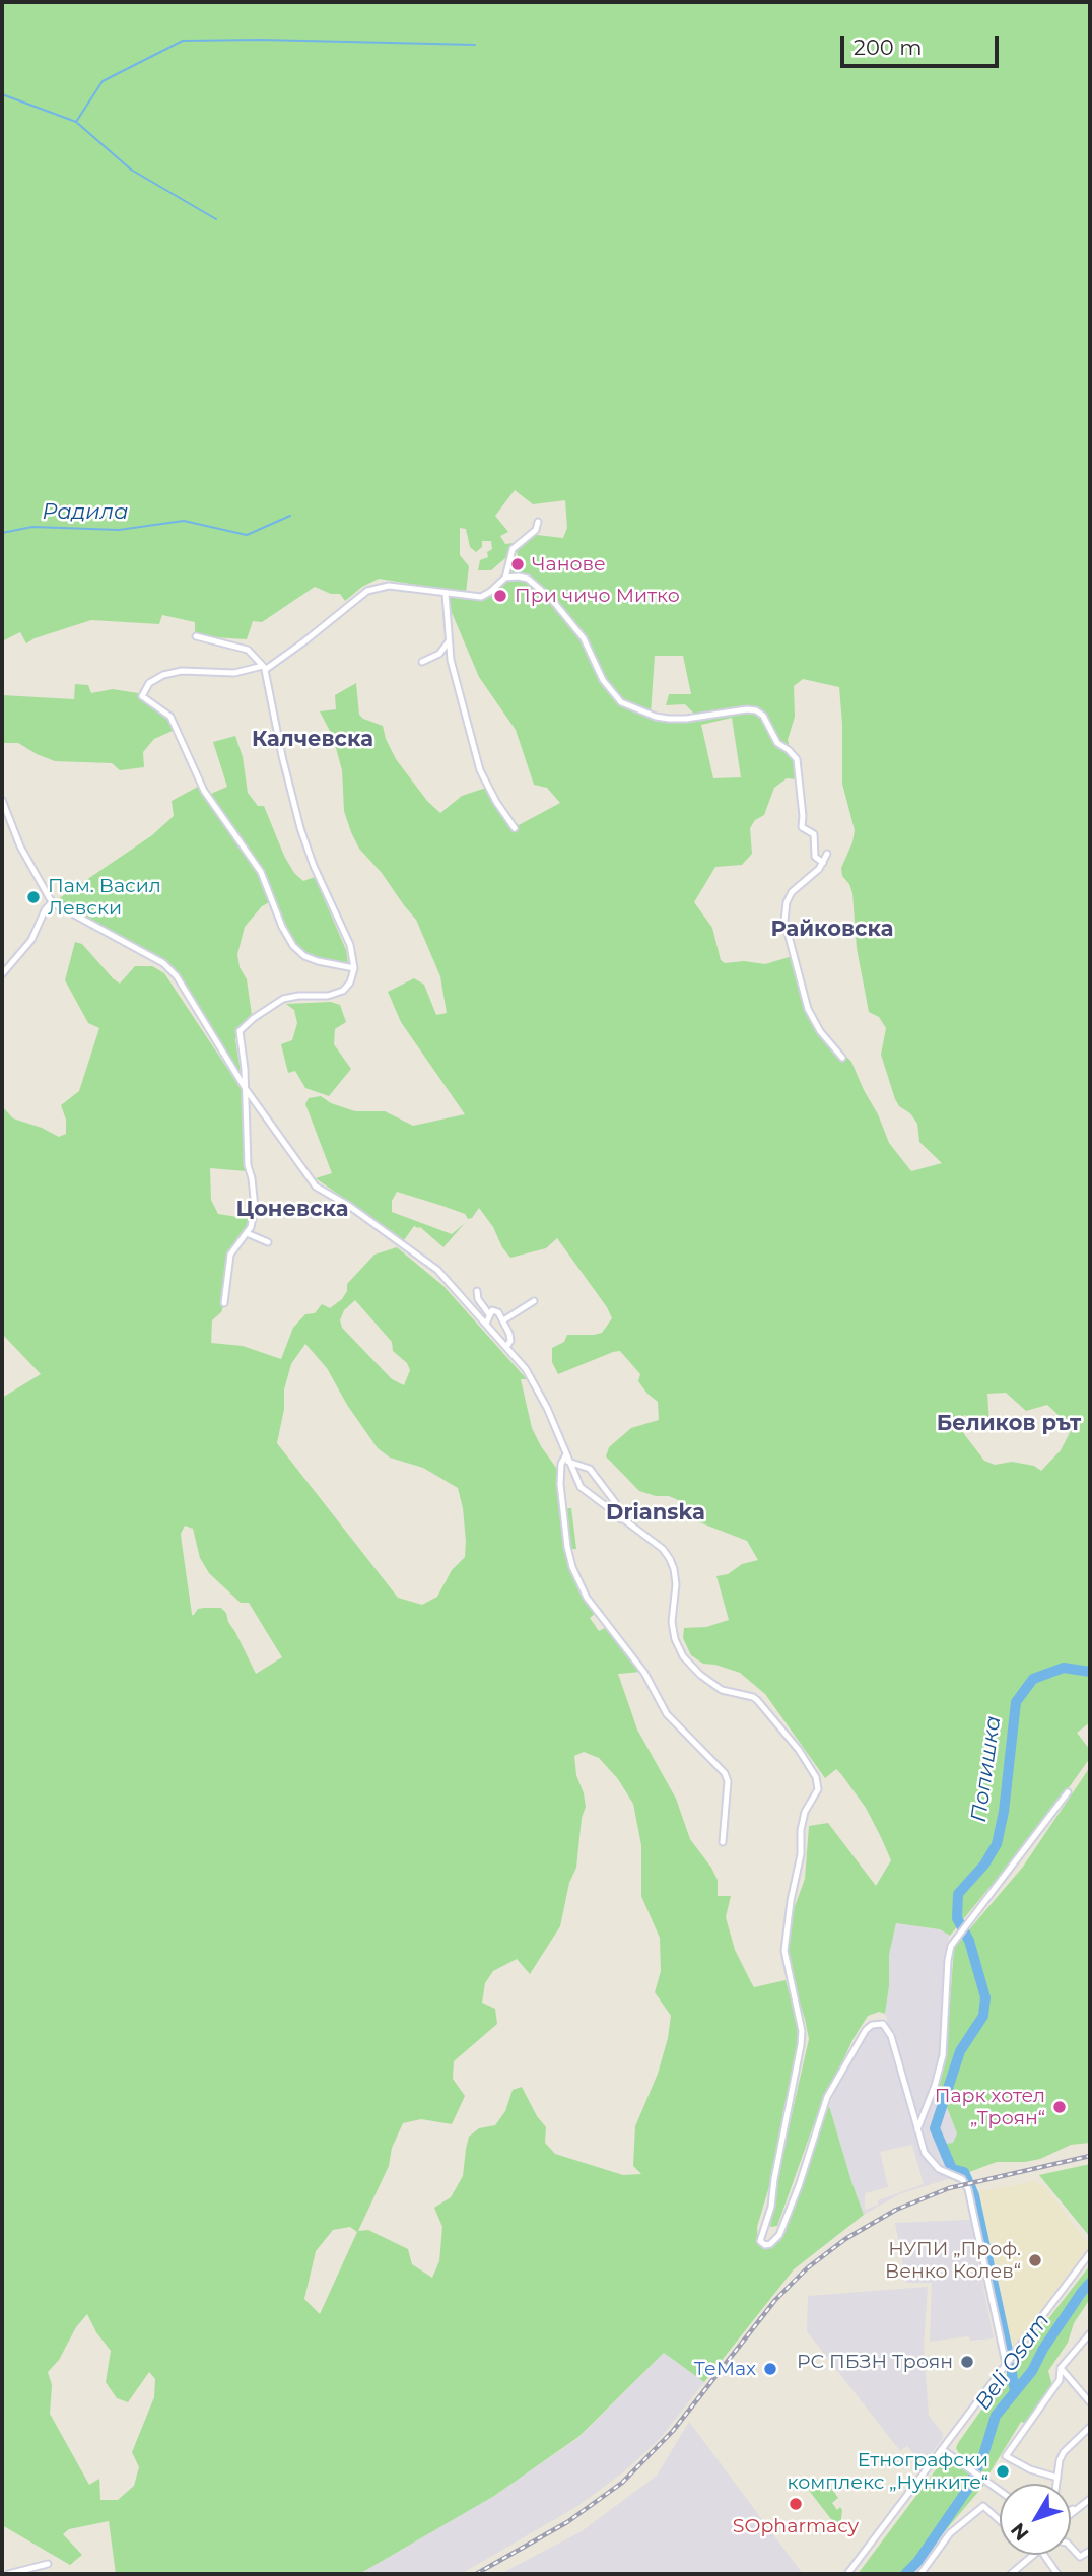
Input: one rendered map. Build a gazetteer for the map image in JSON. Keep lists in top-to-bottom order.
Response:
{
  "districts": [
    "Калчевска",
    "Райковска",
    "Цоневска",
    "Беликов рът",
    "Drianska"
  ],
  "water": ["Радила", "Попишка", "Beli Osam"],
  "places": [
    "Чанове",
    "При чичо Митко",
    "Пам. Васил Левски",
    "Парк хотел „Троян“",
    "НУПИ „Проф. Венко Колев“",
    "РС ПБЗН Троян",
    "ТеМах",
    "Етнографски комплекс „Нунките“",
    "SOpharmacy"
  ],
  "scale_bar": "200 m",
  "north": "bottom left"
}
